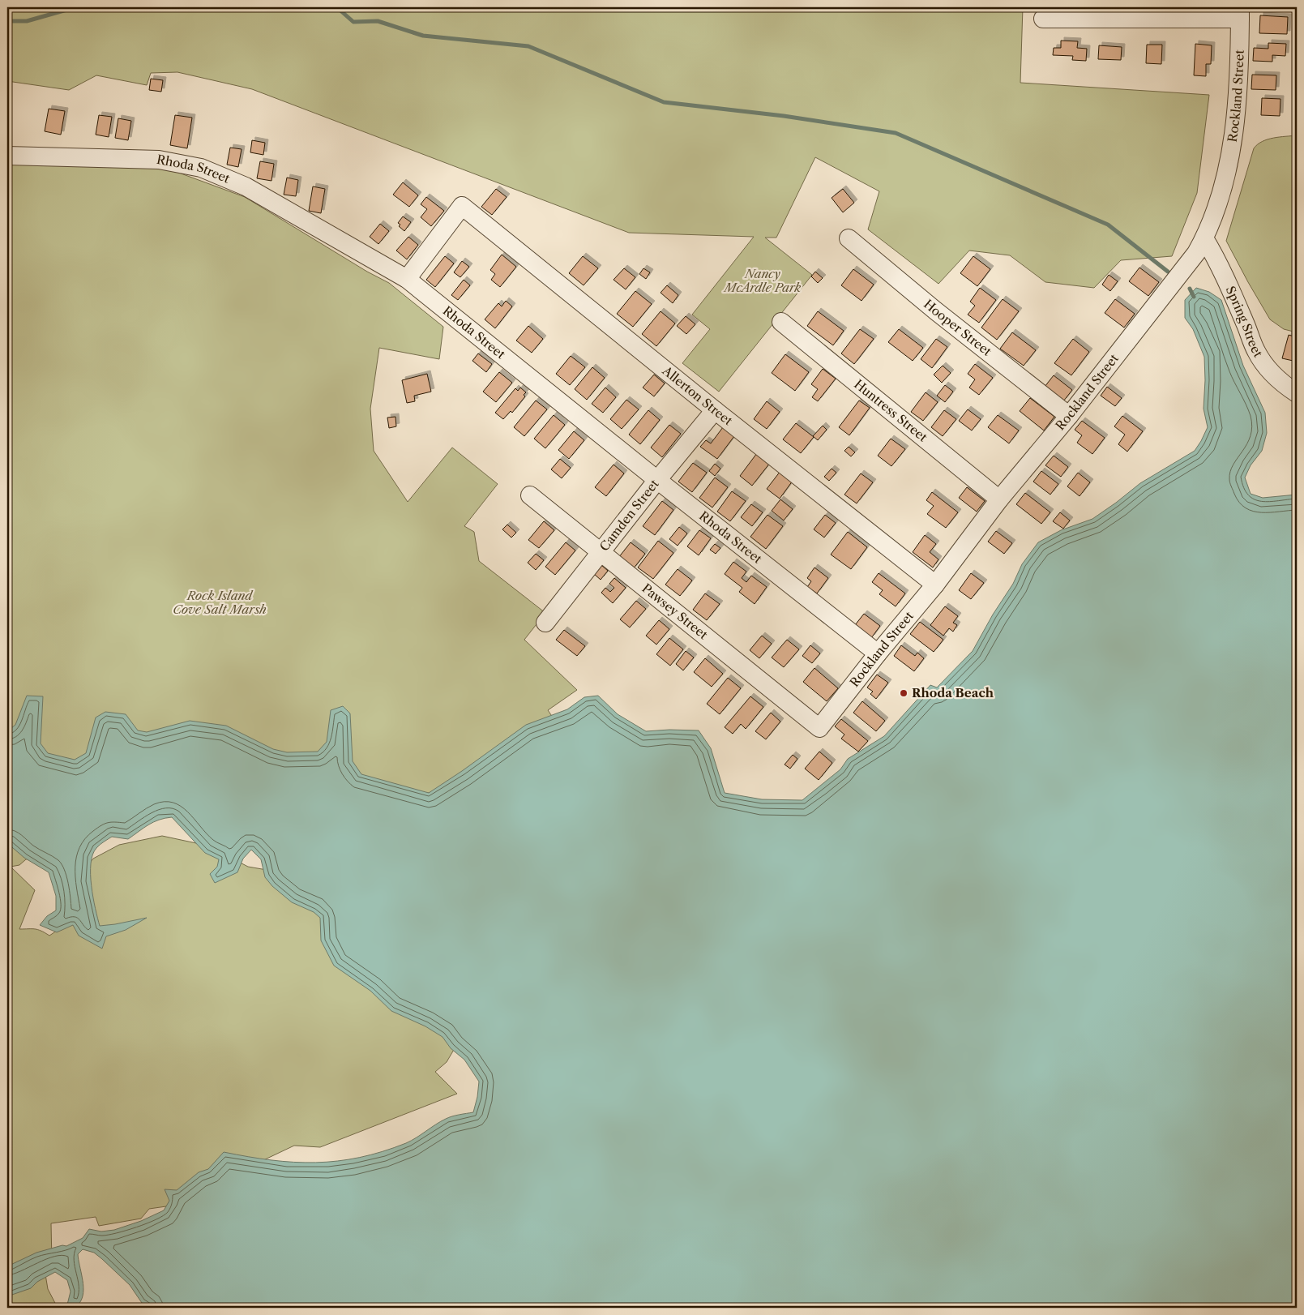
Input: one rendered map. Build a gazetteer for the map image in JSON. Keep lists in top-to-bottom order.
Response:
{
  "streets": {
    "street": [
      "Rockland Street",
      "Rhoda Street",
      "Spring Street",
      "Hooper Street",
      "Allerton Street",
      "Huntress Street",
      "Camden Street",
      "Pawsey Street"
    ]
  },
  "crossings": [
    ["Rockland Street", "Rhoda Street"],
    ["Rockland Street", "Spring Street"],
    ["Rockland Street", "Hooper Street"],
    ["Rockland Street", "Allerton Street"],
    ["Rockland Street", "Huntress Street"],
    ["Rockland Street", "Pawsey Street"],
    ["Rhoda Street", "Allerton Street"],
    ["Rhoda Street", "Camden Street"],
    ["Allerton Street", "Camden Street"],
    ["Camden Street", "Pawsey Street"]
  ],
  "parks": ["Nancy McArdle Park", "Rock Island Cove Salt Marsh"],
  "places": ["Rhoda Beach"]
}
